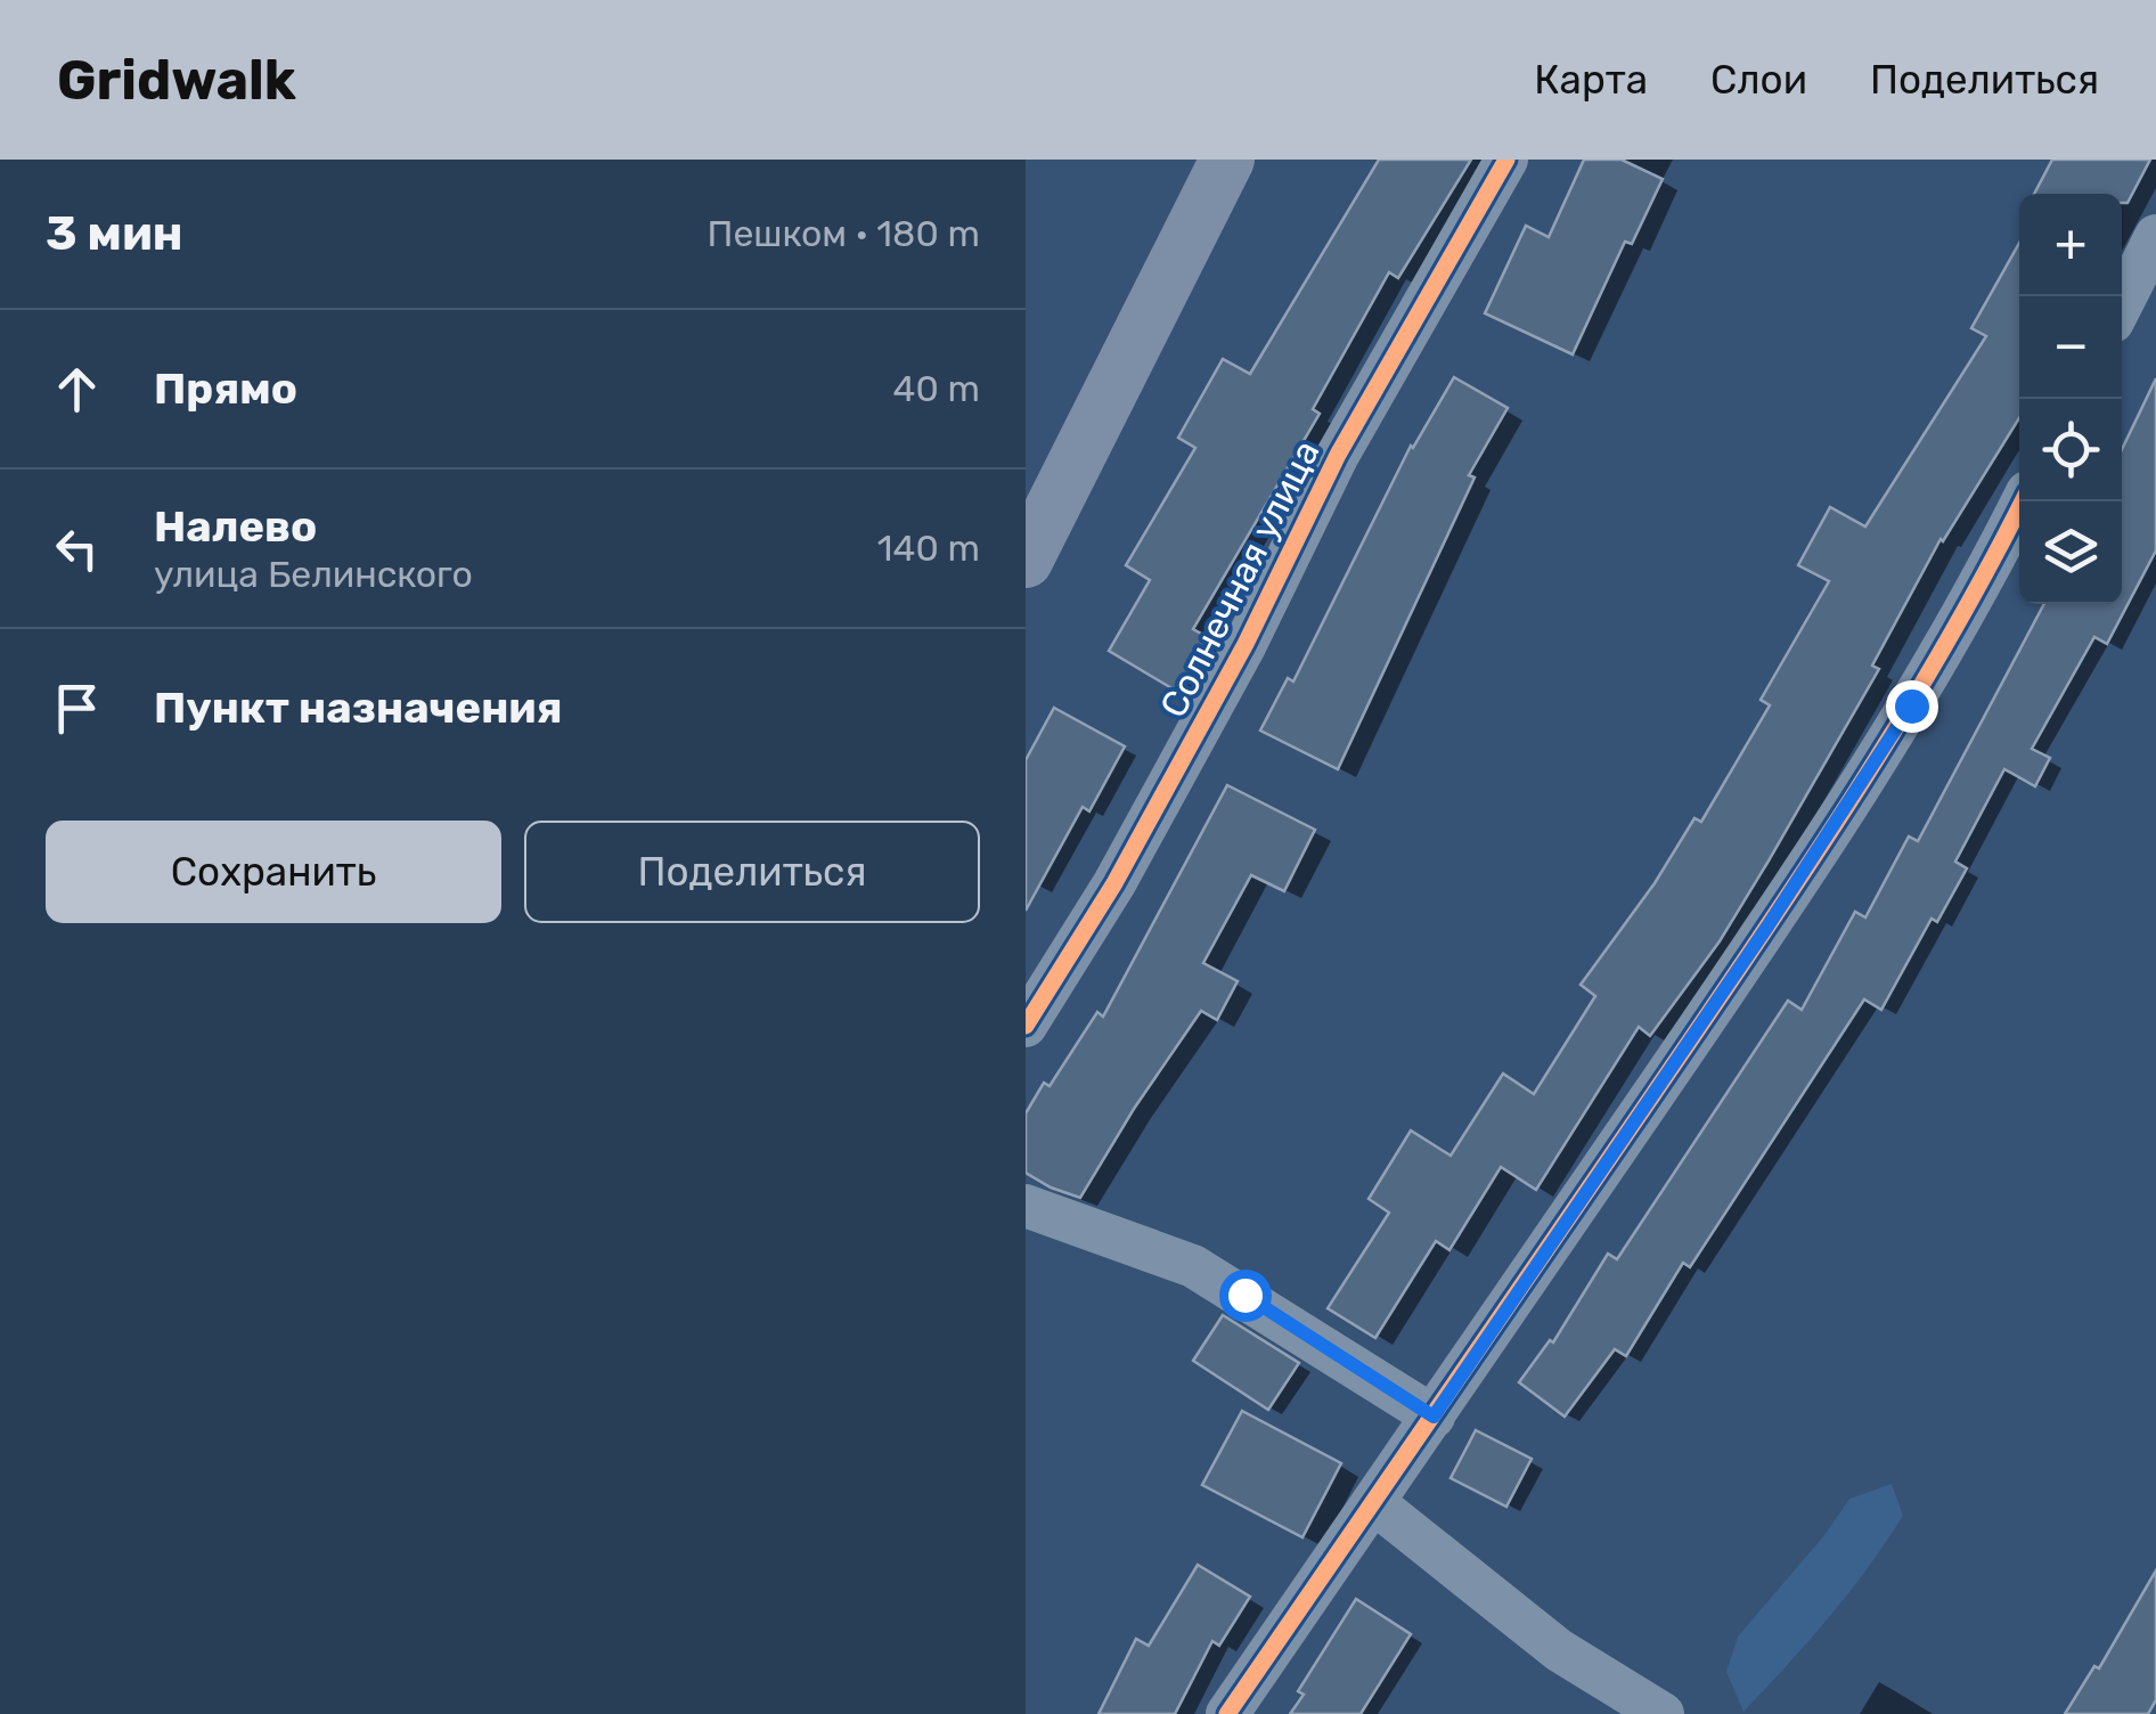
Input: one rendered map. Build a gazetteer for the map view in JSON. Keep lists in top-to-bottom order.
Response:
{
  "streets": {
    "street": ["Солнечная улица"]
  },
  "page": {
    "header": "Gridwalk",
    "nav": ["Карта", "Слои", "Поделиться"],
    "heading": ["3 мин", "Пешком · 180 m"],
    "map_buttons": ["+", "−"],
    "list": [
      ["Прямо", "40 m"],
      ["Налево", "улица Белинского", "140 m"],
      "Пункт назначения"
    ],
    "buttons": ["Сохранить", "Поделиться"]
  }
}
